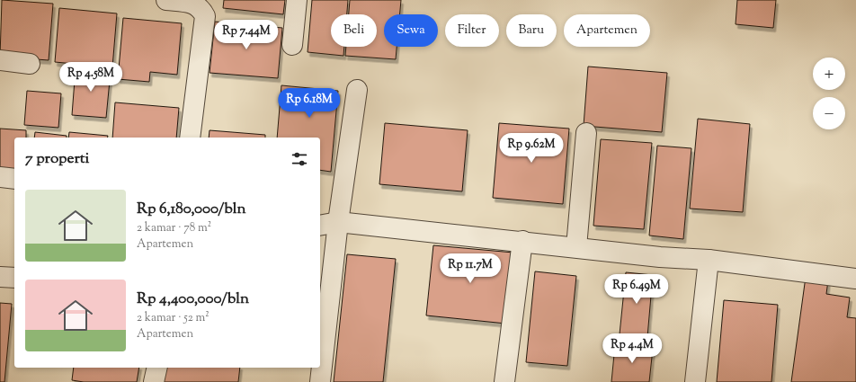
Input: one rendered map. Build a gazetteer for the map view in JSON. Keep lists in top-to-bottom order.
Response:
{
  "page": {
    "chip": [
      "Beli",
      "Sewa",
      "Filter",
      "Baru",
      "Apartemen"
    ],
    "price": [
      "Rp 7.44M",
      "Rp 4.58M",
      "Rp 6.18M",
      "Rp 9.62M",
      "Rp 11.7M",
      "Rp 6.49M",
      "Rp 4.4M"
    ],
    "map_buttons": ["+", "−"],
    "heading": "7 properti",
    "list": [
      {
        "name": "Rp 6,180,000/bln",
        "note": "2 kamar · 78 m² · Apartemen"
      },
      {
        "name": "Rp 4,400,000/bln",
        "note": "2 kamar · 52 m² · Apartemen"
      }
    ]
  }
}
